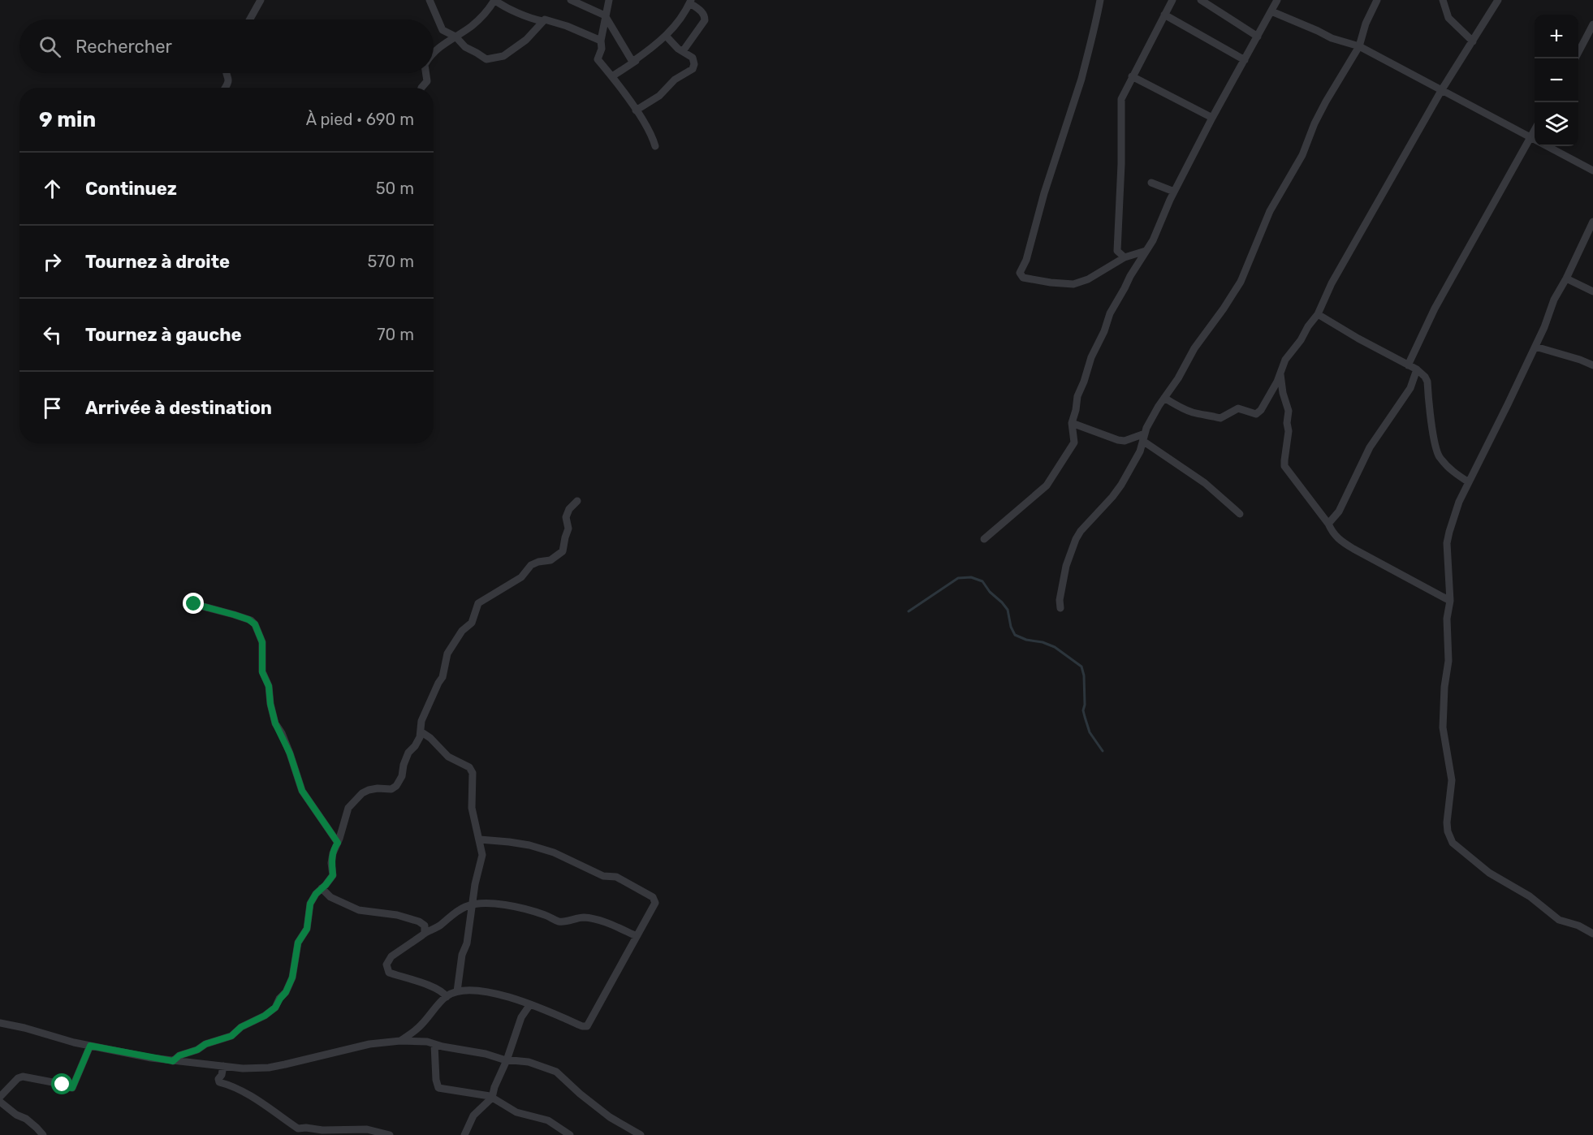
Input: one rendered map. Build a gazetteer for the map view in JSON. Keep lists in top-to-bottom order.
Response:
{
  "page": {
    "map_buttons": ["+", "−"],
    "search": "Rechercher",
    "heading": ["9 min", "À pied · 690 m"],
    "list": [
      ["Continuez", "50 m"],
      ["Tournez à droite", "570 m"],
      ["Tournez à gauche", "70 m"],
      "Arrivée à destination"
    ]
  }
}
